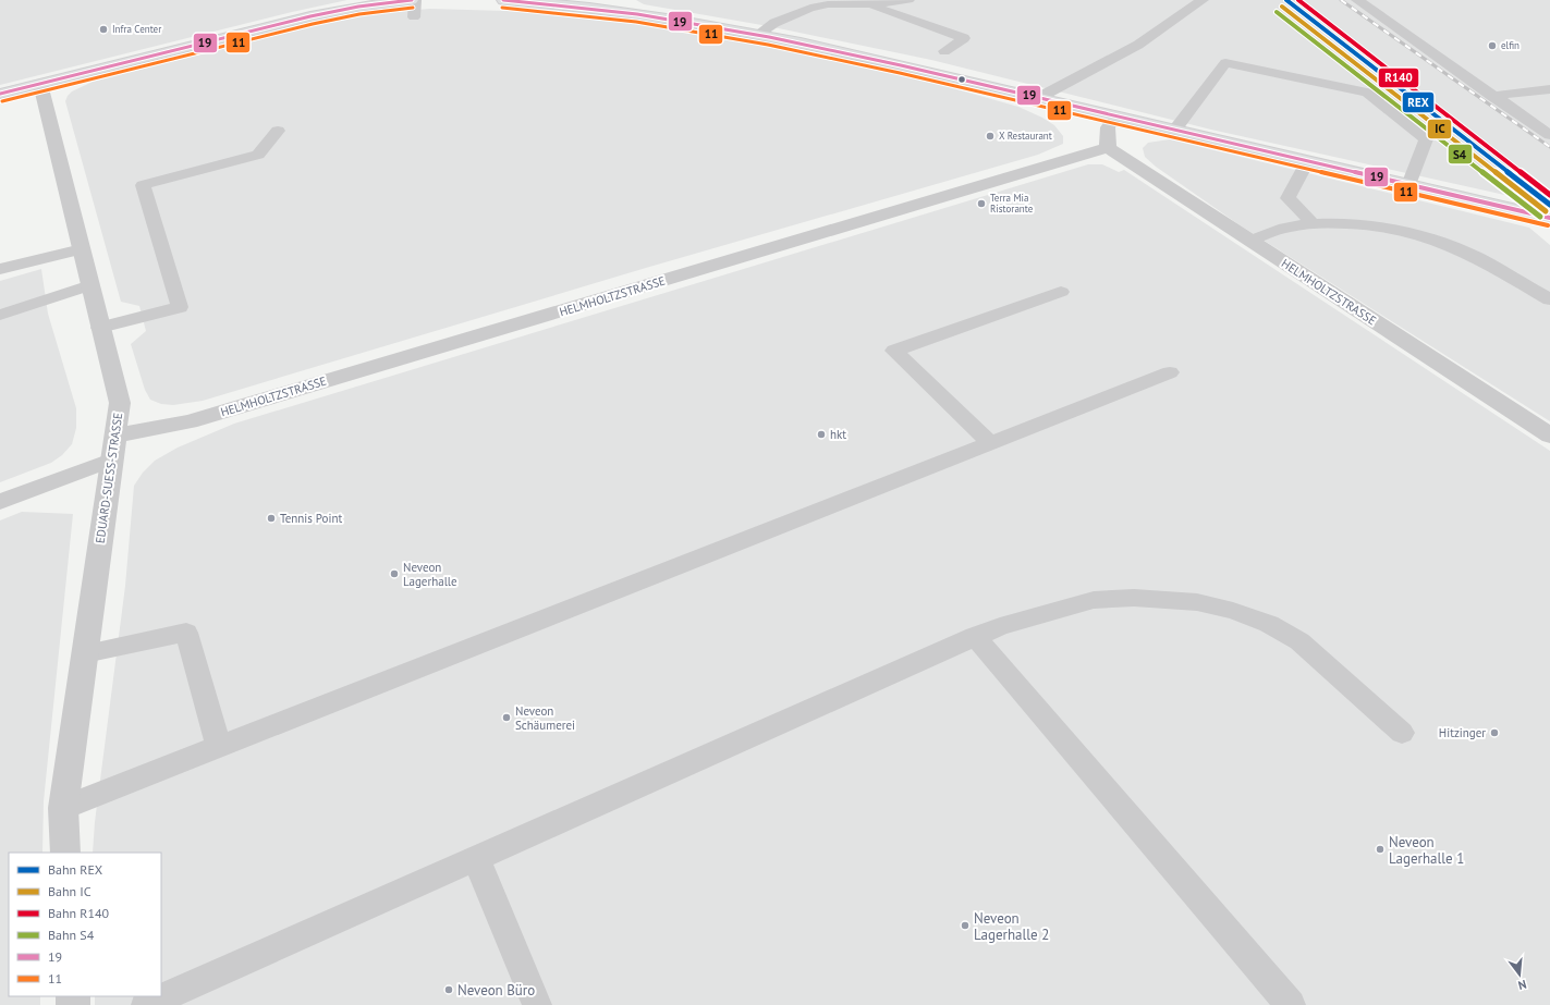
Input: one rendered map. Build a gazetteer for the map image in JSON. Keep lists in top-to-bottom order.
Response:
{
  "streets": {
    "street": ["HELMHOLTZSTRASSE", "EDUARD-SUESS-STRASSE"]
  },
  "crossings": [
    ["HELMHOLTZSTRASSE", "EDUARD-SUESS-STRASSE"]
  ],
  "places": [
    "Infra Center",
    "elfin",
    "X Restaurant",
    "Terra Mia Ristorante",
    "hkt",
    "Tennis Point",
    "Neveon Lagerhalle",
    "Neveon Schäumerei",
    "Hitzinger",
    "Neveon Lagerhalle 1",
    "Neveon Lagerhalle 2",
    "Neveon Büro"
  ],
  "lines": [
    "rail line REX",
    "rail line R140",
    "transit line 19",
    "rail line IC",
    "transit line 11",
    "rail line S4"
  ],
  "legend": [
    "Bahn REX",
    "Bahn IC",
    "Bahn R140",
    "Bahn S4",
    "19",
    "11"
  ],
  "north": "bottom"
}
